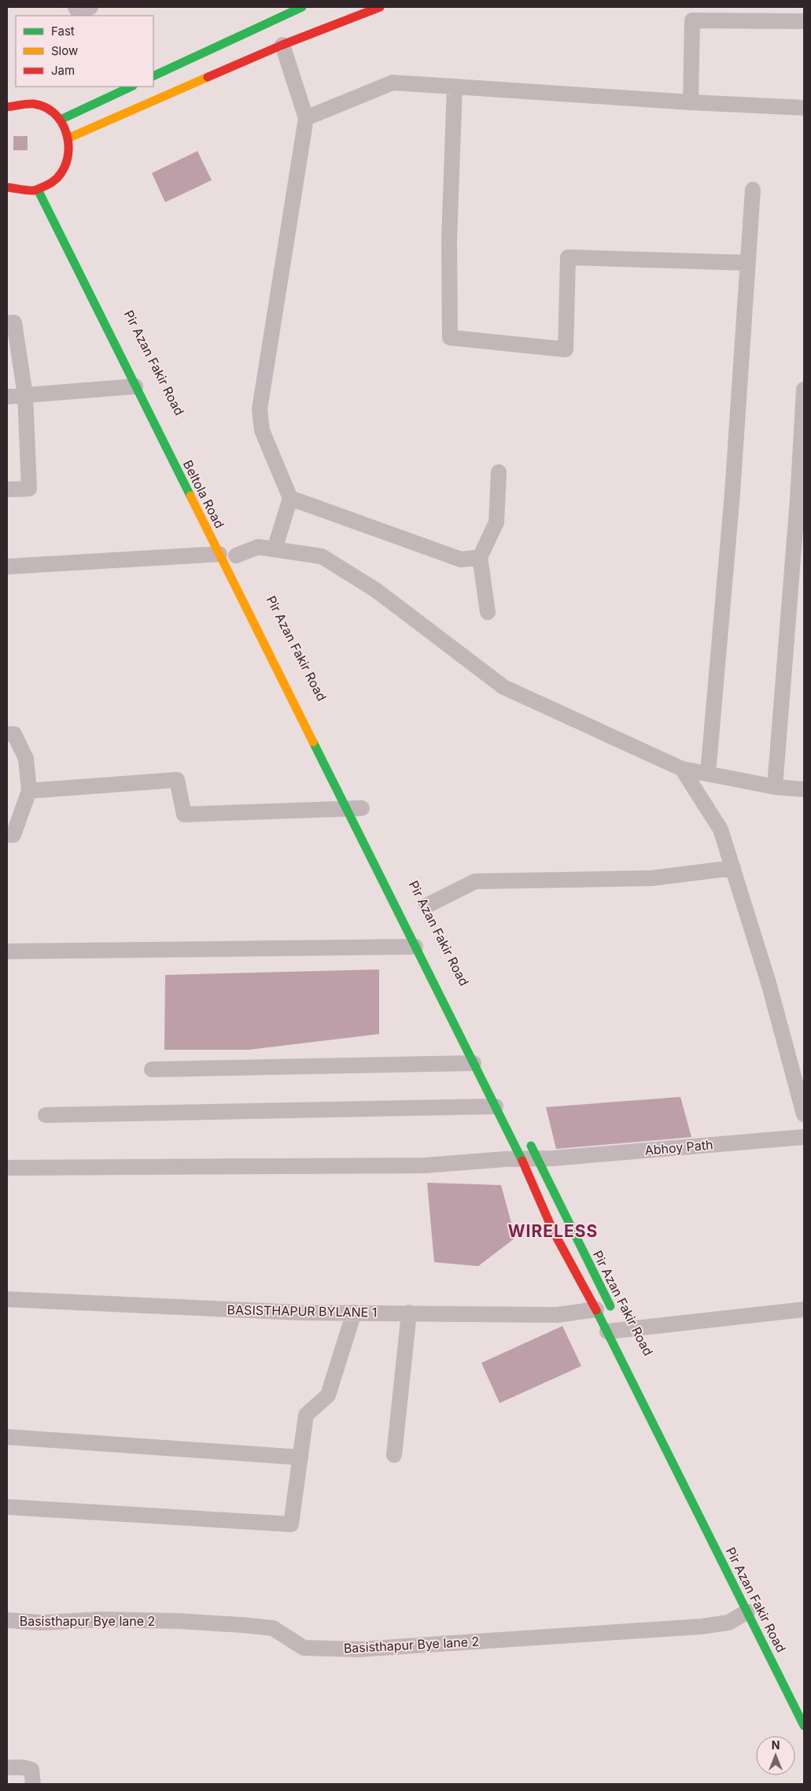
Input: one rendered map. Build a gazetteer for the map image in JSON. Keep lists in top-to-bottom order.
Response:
{
  "streets": {
    "main road": ["Pir Azan Fakir Road", "Beltola Road"],
    "street": ["Abhoy Path", "BASISTHAPUR BYLANE 1", "Basisthapur Bye lane 2"]
  },
  "crossings": [
    ["Pir Azan Fakir Road", "Beltola Road"],
    ["Pir Azan Fakir Road", "Abhoy Path"],
    ["Pir Azan Fakir Road", "BASISTHAPUR BYLANE 1"],
    ["Pir Azan Fakir Road", "Basisthapur Bye lane 2"]
  ],
  "districts": ["WIRELESS"],
  "legend": ["Fast", "Slow", "Jam"],
  "north": "top"
}
